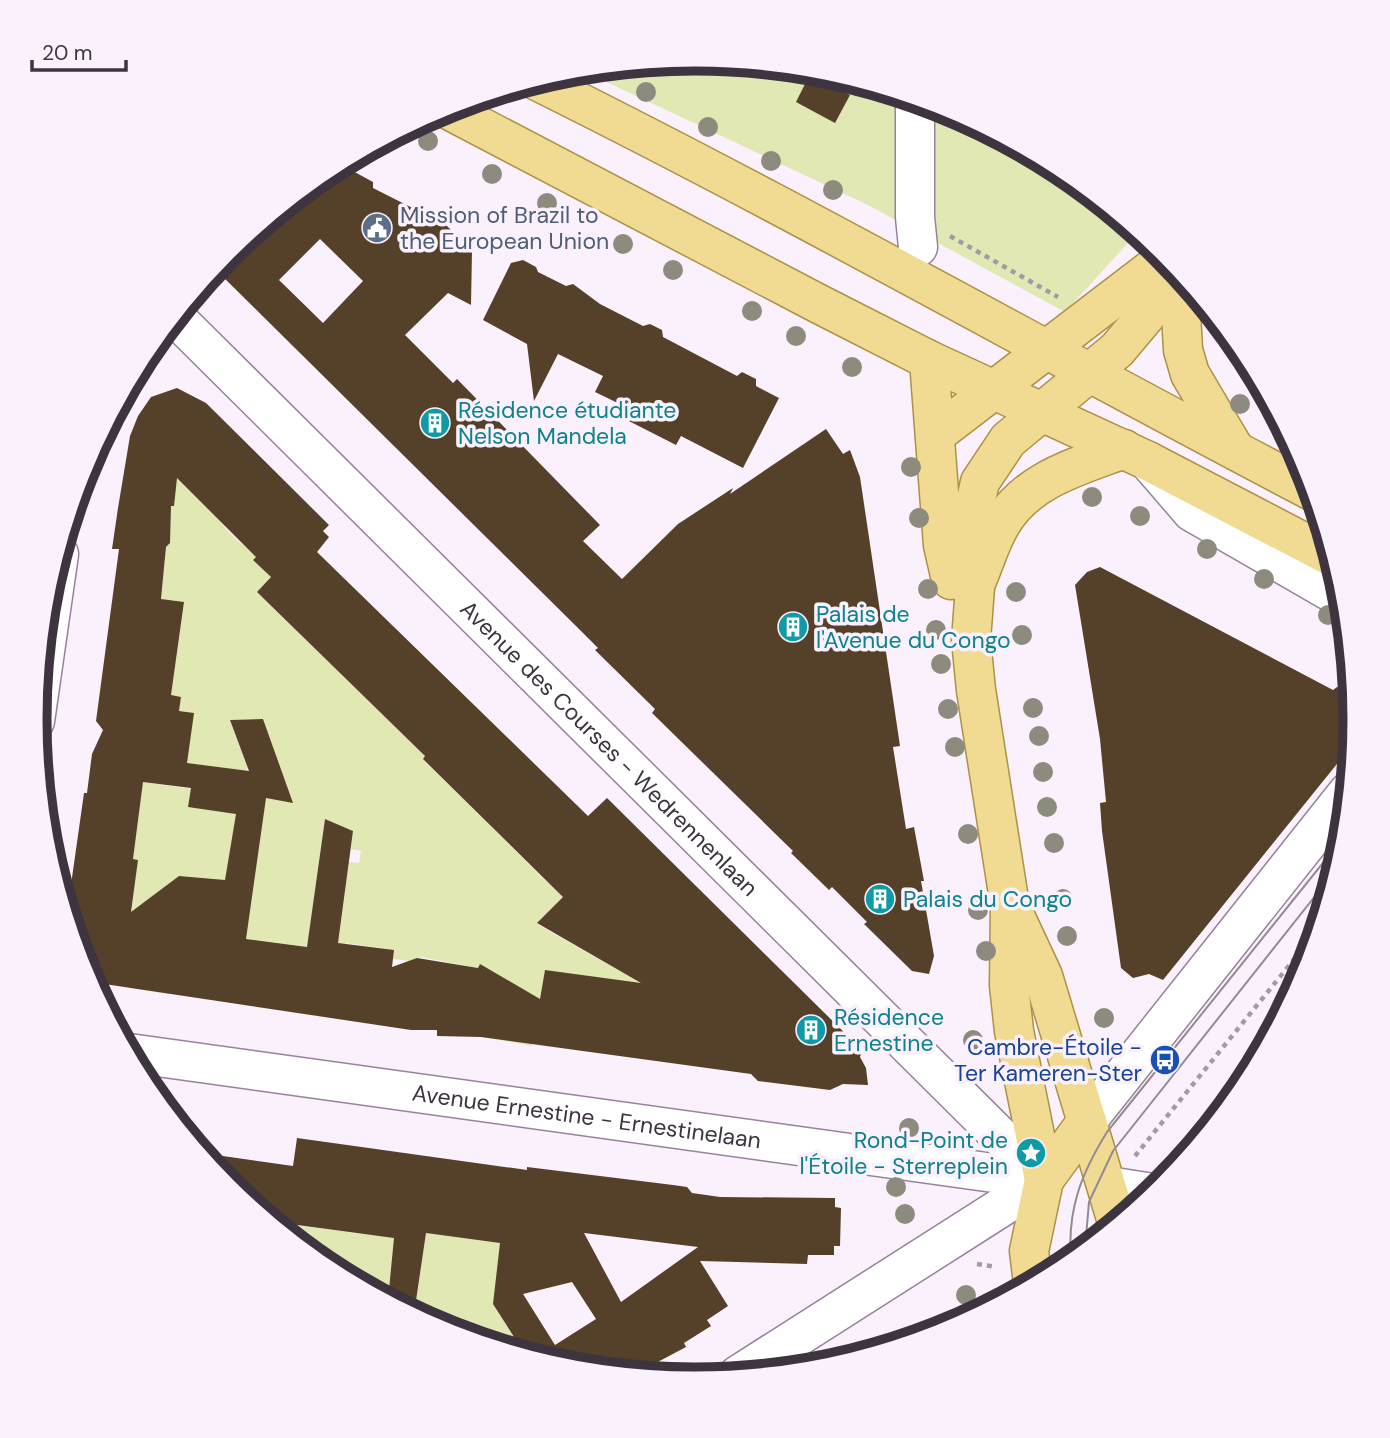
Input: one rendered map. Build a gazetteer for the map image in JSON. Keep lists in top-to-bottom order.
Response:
{
  "streets": {
    "street": ["Avenue des Courses - Wedrennenlaan", "Avenue Ernestine - Ernestinelaan"]
  },
  "crossings": [
    ["Avenue des Courses - Wedrennenlaan", "Avenue Ernestine - Ernestinelaan"]
  ],
  "places": {
    "public building": ["Mission of Brazil to the European Union"],
    "building": [
      "Résidence étudiante Nelson Mandela",
      "Palais de l'Avenue du Congo",
      "Palais du Congo",
      "Résidence Ernestine"
    ],
    "bus stop": ["Cambre-Étoile - Ter Kameren-Ster"],
    "place": ["Rond-Point de l'Étoile - Sterreplein"]
  },
  "scale_bar": "20 m"
}
